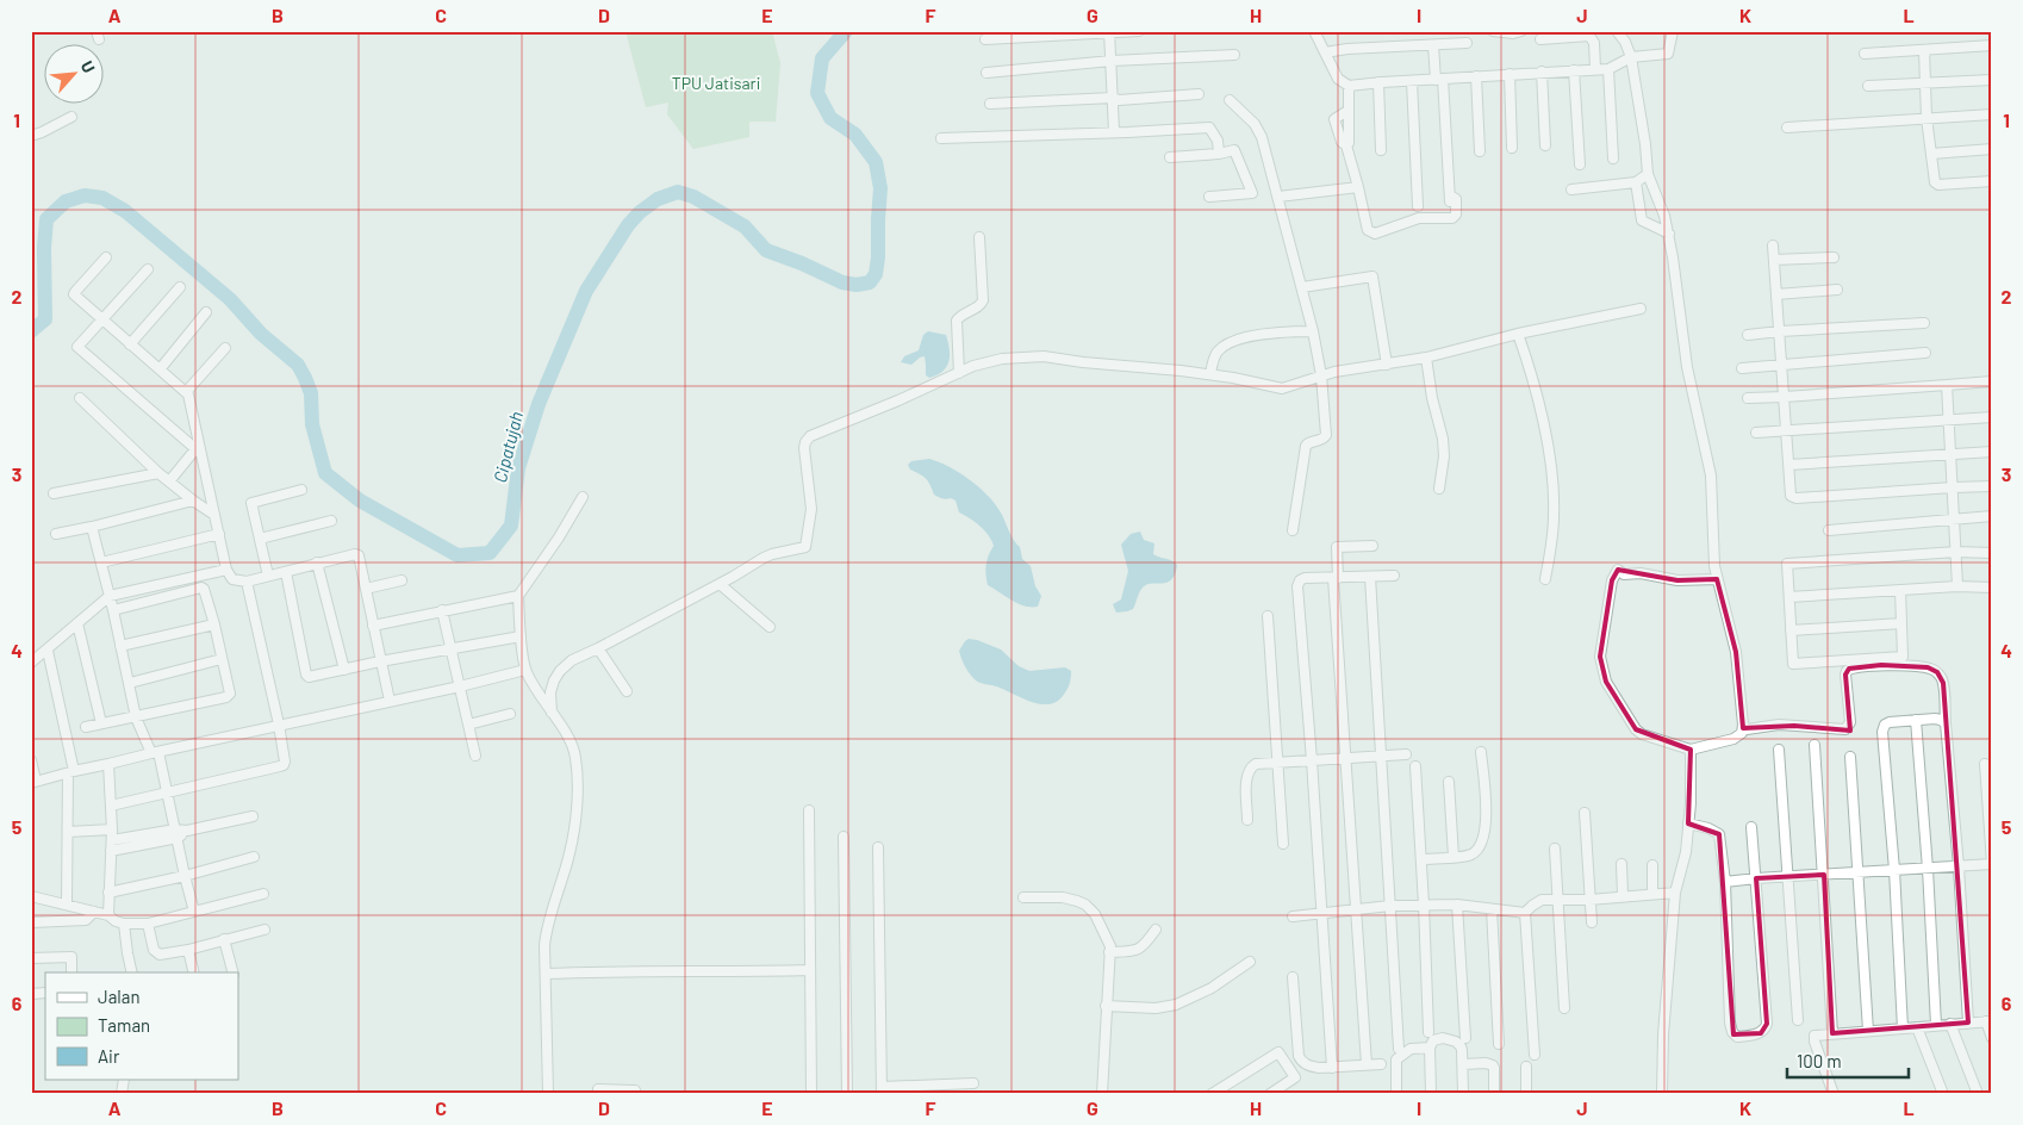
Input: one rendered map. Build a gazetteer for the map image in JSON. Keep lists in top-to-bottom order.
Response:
{
  "water": ["Cipatujah"],
  "parks": ["TPU Jatisari"],
  "legend": ["Jalan", "Taman", "Air"],
  "scale_bar": "100 m",
  "north": "top right",
  "grid": {
    "columns": [
      "A",
      "B",
      "C",
      "D",
      "E",
      "F",
      "G",
      "H",
      "I",
      "J",
      "K",
      "L"
    ],
    "rows": [
      "1",
      "2",
      "3",
      "4",
      "5",
      "6"
    ]
  }
}
